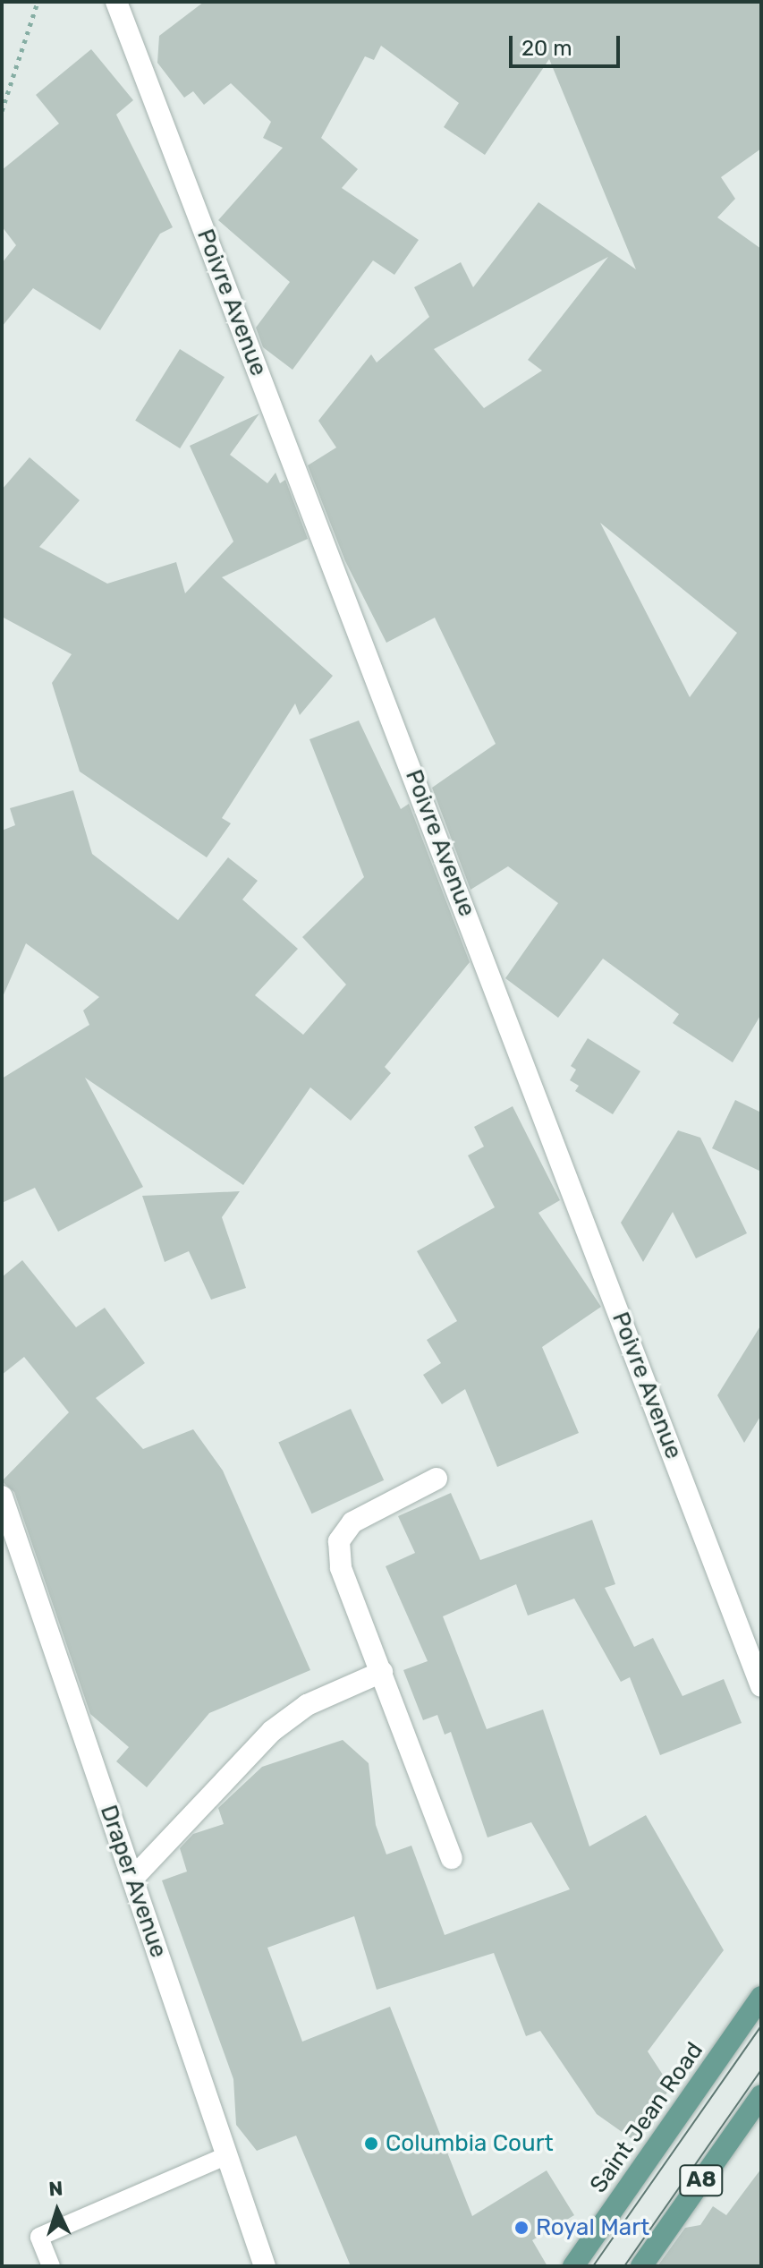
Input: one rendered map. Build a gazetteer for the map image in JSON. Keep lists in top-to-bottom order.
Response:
{
  "streets": {
    "main road": ["Saint Jean Road", "A8"],
    "street": ["Poivre Avenue", "Draper Avenue"]
  },
  "places": ["Columbia Court", "Royal Mart"],
  "scale_bar": "20 m",
  "north": "top"
}
